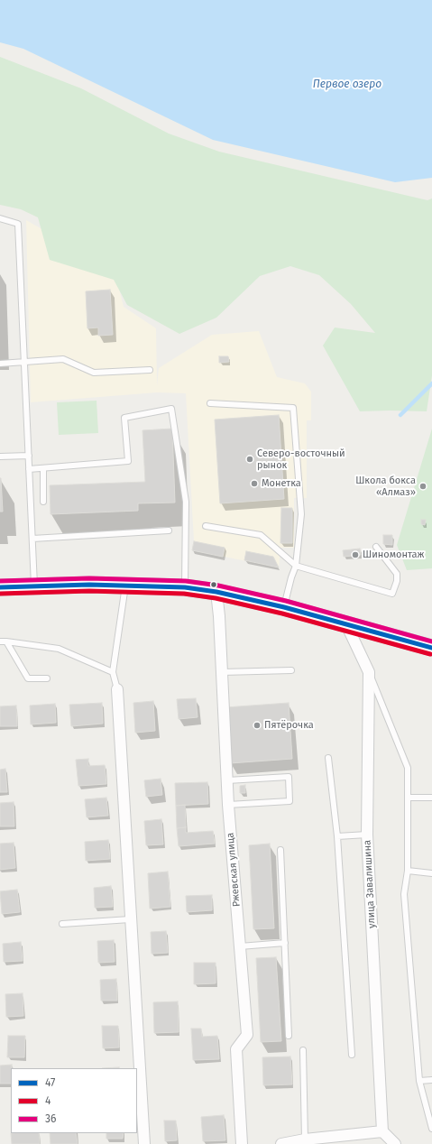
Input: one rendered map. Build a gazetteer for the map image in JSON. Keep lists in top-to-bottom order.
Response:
{
  "streets": {
    "street": ["Ржевская улица", "улица Завалишина"]
  },
  "water": ["Первое озеро"],
  "places": [
    "Северо-восточный рынок",
    "Монетка",
    "Школа бокса «Алмаз»",
    "Шиномонтаж",
    "Пятёрочка"
  ],
  "lines": ["transit line 36", "transit line 47", "transit line 4"],
  "legend": ["47", "4", "36"]
}
